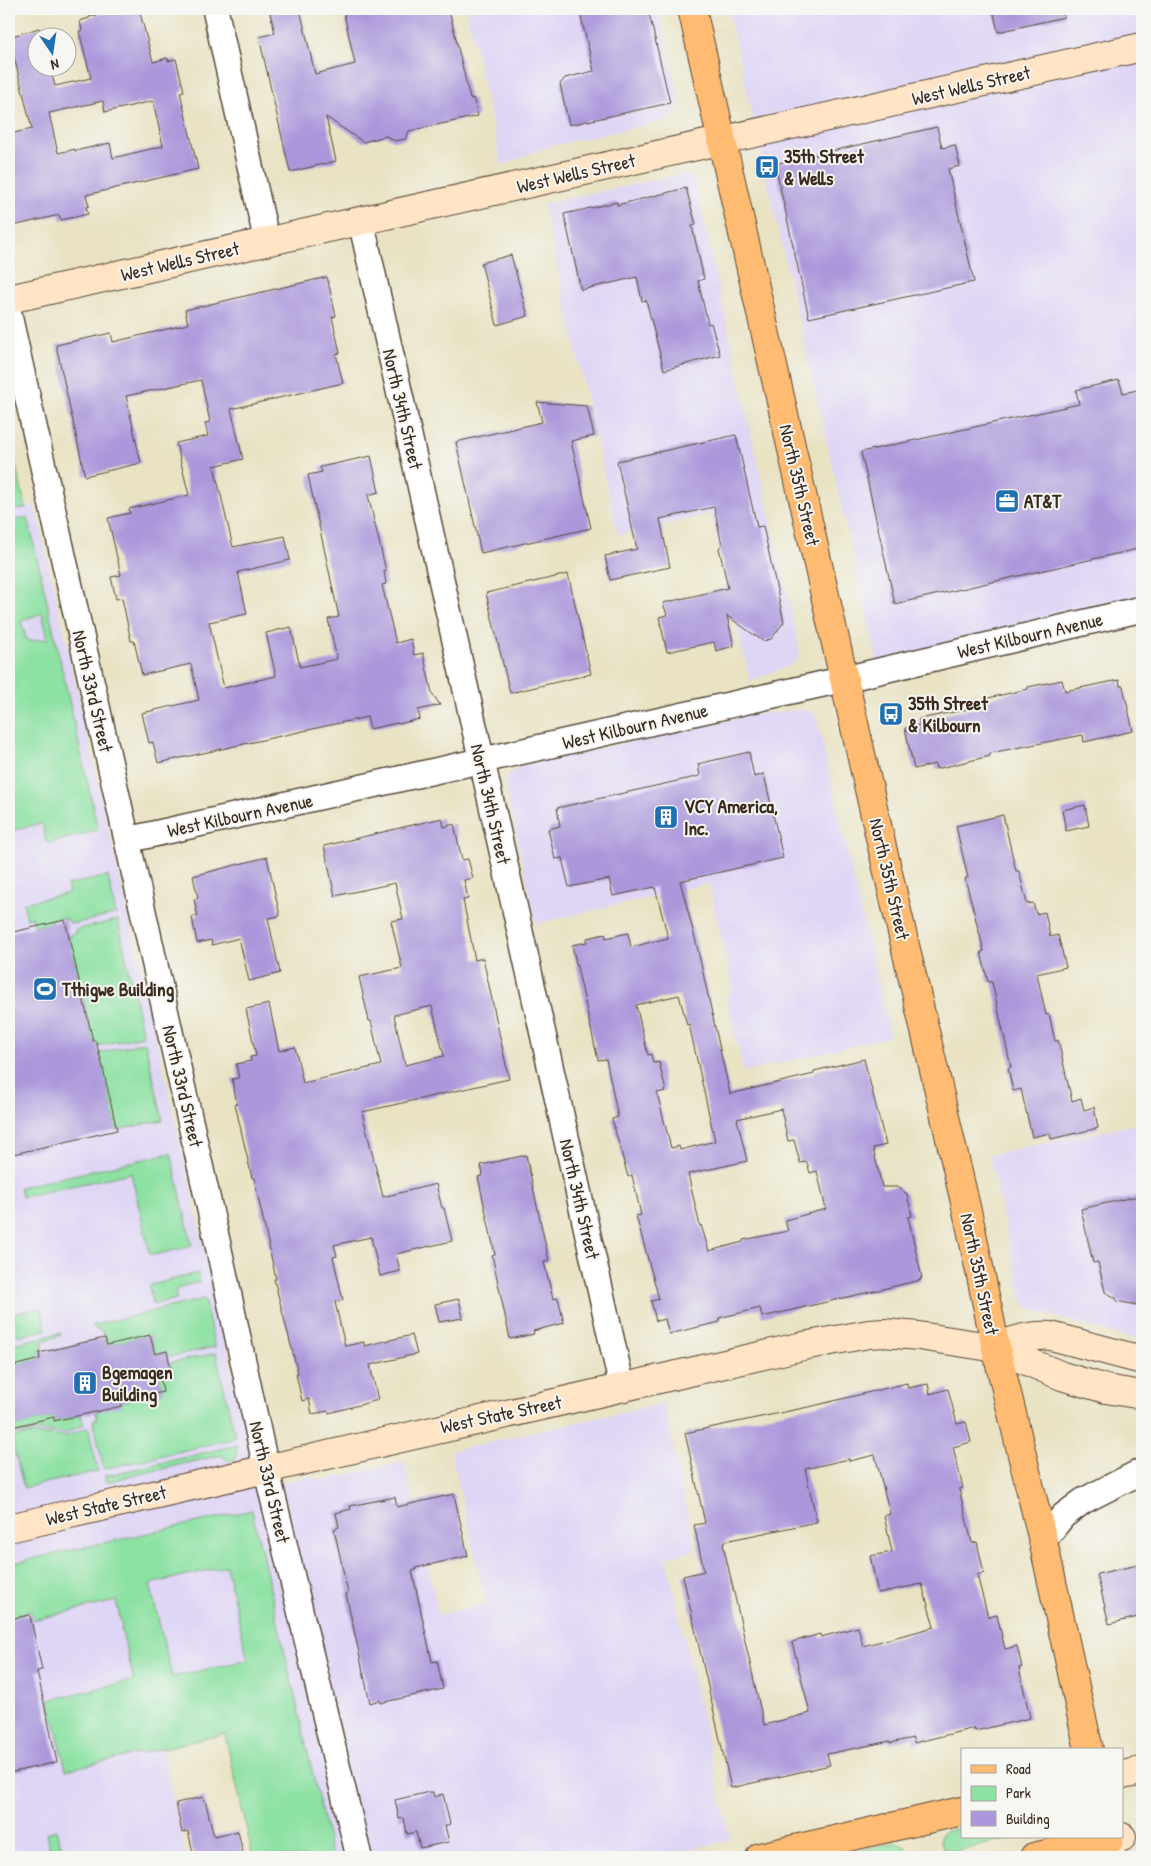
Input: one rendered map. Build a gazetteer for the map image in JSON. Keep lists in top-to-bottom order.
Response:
{
  "streets": {
    "main road": ["North 35th Street"],
    "street": [
      "West Wells Street",
      "North 34th Street",
      "West Kilbourn Avenue",
      "North 33rd Street",
      "West State Street"
    ]
  },
  "crossings": [
    ["West Wells Street", "North 34th Street"],
    ["West Wells Street", "North 35th Street"],
    ["North 34th Street", "West Kilbourn Avenue"],
    ["North 34th Street", "West State Street"],
    ["North 35th Street", "West Kilbourn Avenue"],
    ["North 35th Street", "West State Street"],
    ["West Kilbourn Avenue", "North 33rd Street"],
    ["North 33rd Street", "West State Street"]
  ],
  "places": {
    "bus stop": ["35th Street & Wells", "35th Street & Kilbourn"],
    "office": ["AT&T"],
    "building": ["VCY America, Inc.", "Bgemagen Building"],
    "sports": ["Tthigwe Building"]
  },
  "legend": ["Road", "Park", "Building"],
  "north": "bottom"
}
